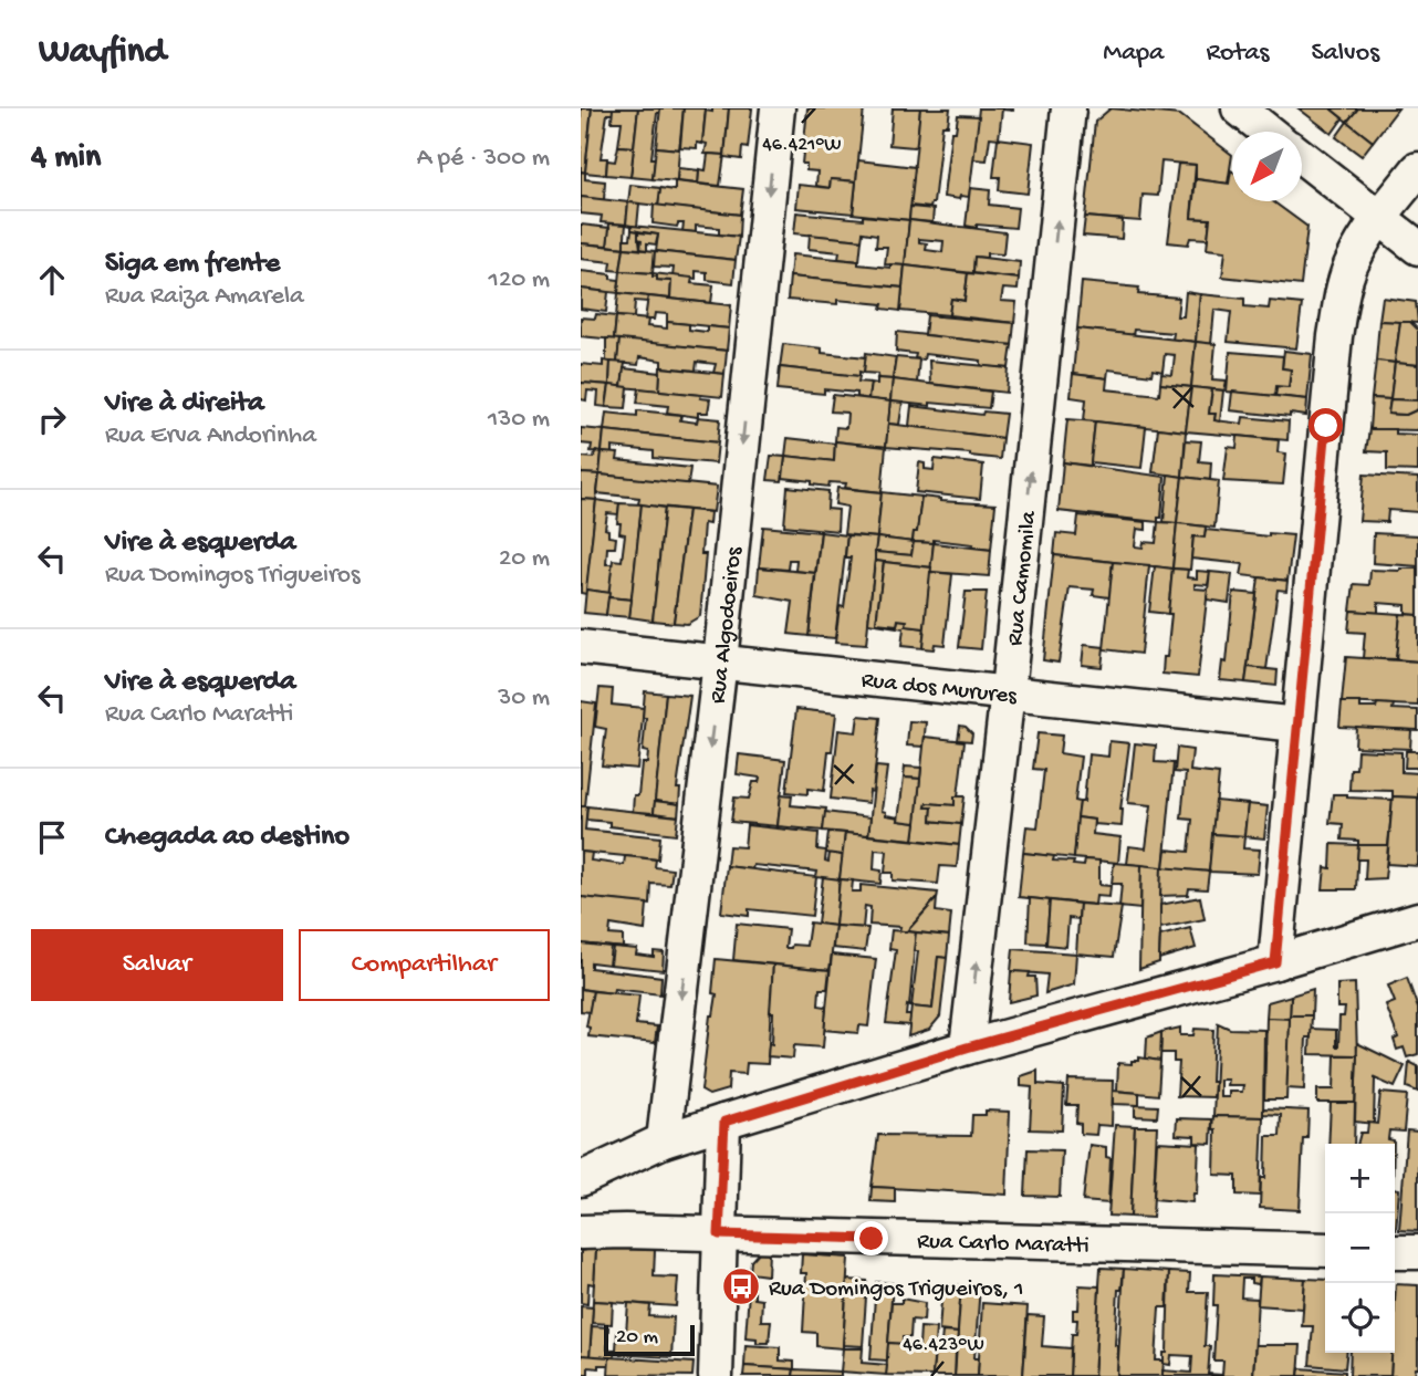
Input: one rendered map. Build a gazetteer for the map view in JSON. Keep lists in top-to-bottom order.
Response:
{
  "streets": {
    "street": [
      "Rua Camomila",
      "Rua Algodoeiros",
      "Rua dos Murures",
      "Rua Carlo Maratti"
    ]
  },
  "crossings": [
    ["Rua Camomila", "Rua dos Murures"],
    ["Rua Algodoeiros", "Rua dos Murures"]
  ],
  "one_way": ["Rua Algodoeiros"],
  "places": {
    "bus stop": ["Rua Domingos Trigueiros, 1"]
  },
  "scale_bar": "20 m",
  "north": "bottom left",
  "page": {
    "header": "Wayfind",
    "nav": ["Mapa", "Rotas", "Salvos"],
    "heading": ["4 min", "A pé · 300 m"],
    "list": [
      ["Siga em frente", "Rua Raiza Amarela", "120 m"],
      ["Vire à direita", "Rua Erva Andorinha", "130 m"],
      ["Vire à esquerda", "Rua Domingos Trigueiros", "20 m"],
      ["Vire à esquerda", "Rua Carlo Maratti", "30 m"],
      "Chegada ao destino"
    ],
    "buttons": ["Salvar", "Compartilhar"],
    "map_buttons": ["+", "−"],
    "scale": "20 m"
  },
  "coordinates": ["46.421°W", "46.423°W"]
}
